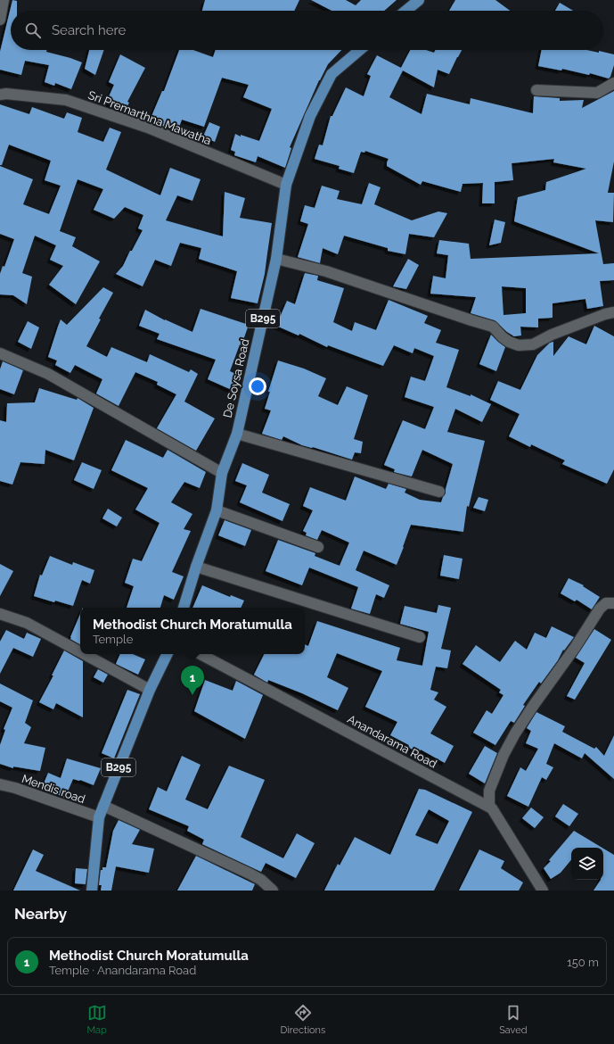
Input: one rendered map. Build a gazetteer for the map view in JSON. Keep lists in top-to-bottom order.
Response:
{
  "streets": {
    "main road": ["B295", "De Soysa Road"],
    "street": ["Sri Premarthna Mawatha", "Anandarama Road", "Mendis road"]
  },
  "crossings": [
    ["Sri Premarthna Mawatha", "De Soysa Road"],
    ["B295", "Mendis road"]
  ],
  "page": {
    "search": "Search here",
    "popup": ["Methodist Church Moratumulla", "Temple"],
    "pins": "1",
    "heading": "Nearby",
    "list": [
      {
        "mark": "1",
        "name": "Methodist Church Moratumulla",
        "note": "Temple · Anandarama Road",
        "value": "150 m"
      }
    ],
    "nav": ["Map", "Directions", "Saved"]
  }
}
